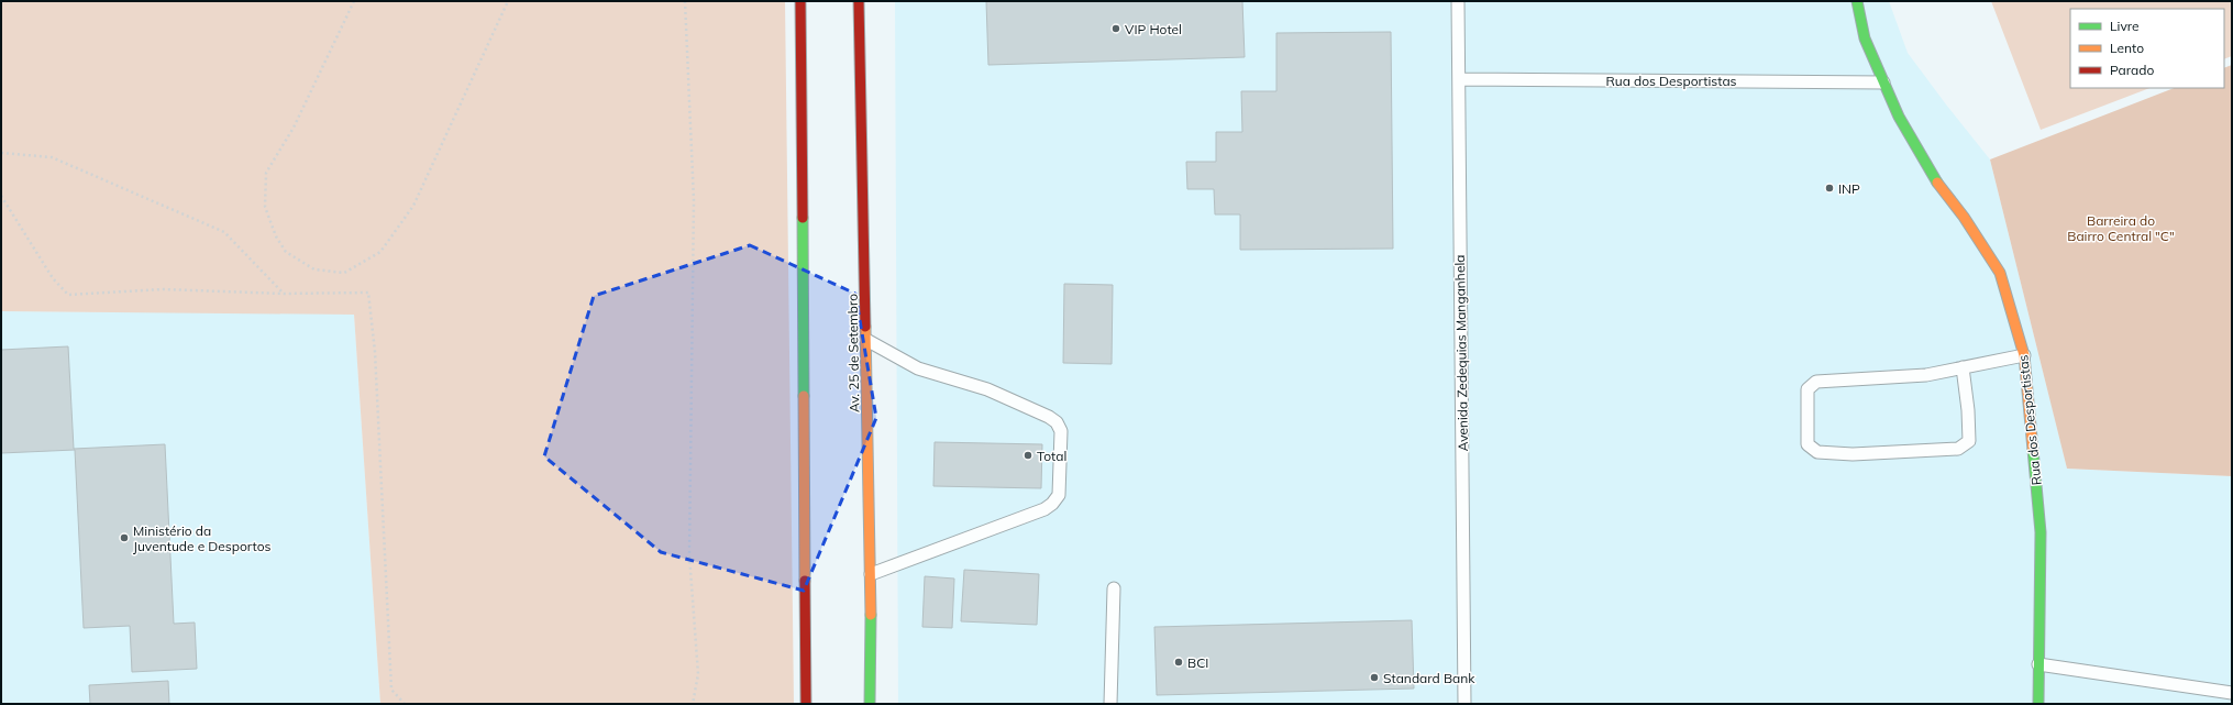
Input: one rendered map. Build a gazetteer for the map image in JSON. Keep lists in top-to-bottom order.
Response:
{
  "streets": {
    "main road": ["Rua dos Desportistas", "Av. 25 de Setembro"],
    "lane": ["Avenida Zedequias Manganhela"]
  },
  "crossings": [
    ["Rua dos Desportistas", "Avenida Zedequias Manganhela"]
  ],
  "parks": ["Barreira do Bairro Central \"C\""],
  "places": [
    "VIP Hotel",
    "INP",
    "Total",
    "Ministério da Juventude e Desportos",
    "BCI",
    "Standard Bank"
  ],
  "legend": ["Livre", "Lento", "Parado"]
}
